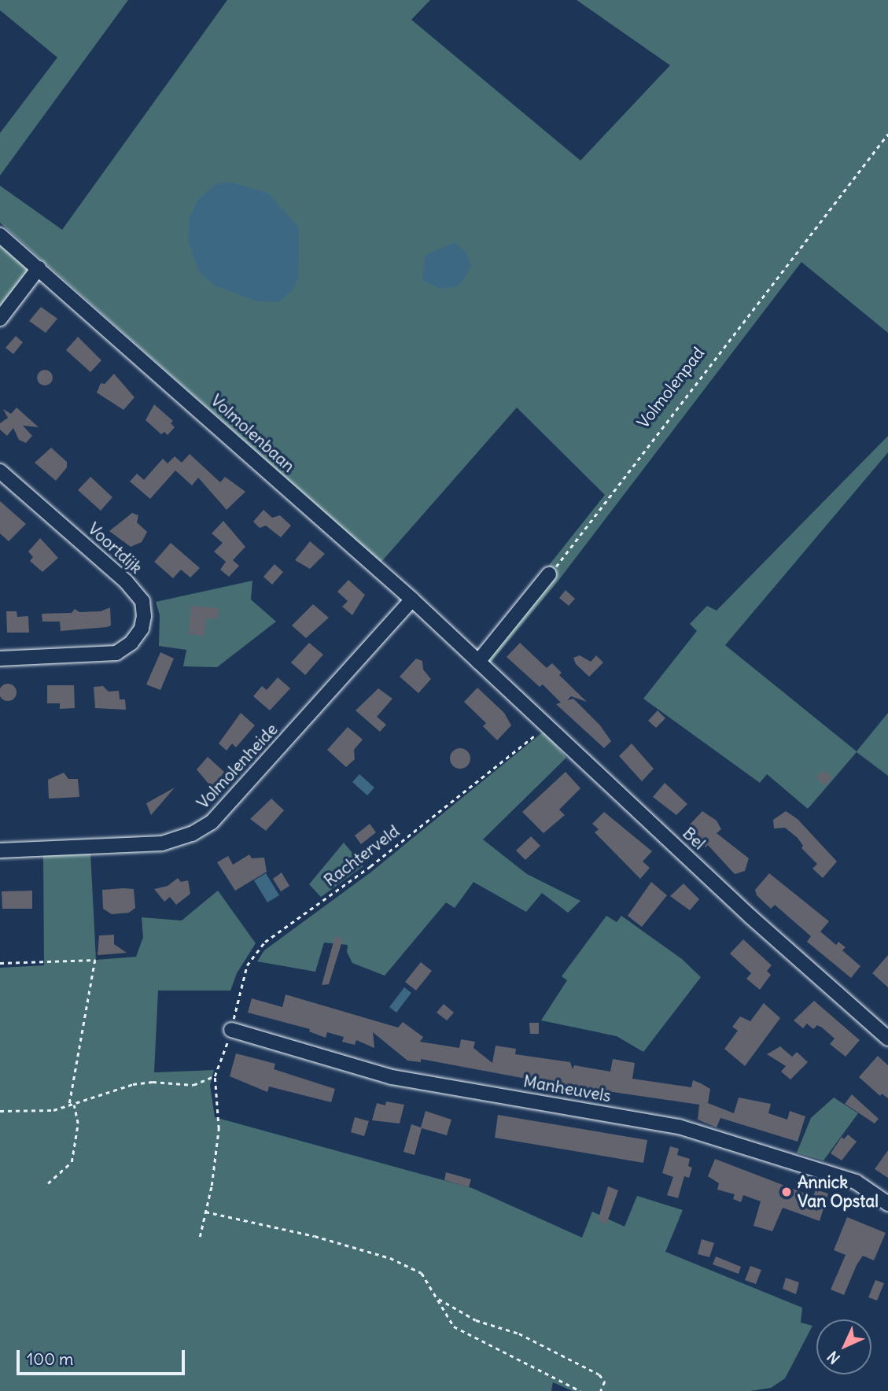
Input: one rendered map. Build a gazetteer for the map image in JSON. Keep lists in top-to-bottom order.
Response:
{
  "streets": {
    "street": [
      "Volmolenbaan",
      "Voortdijk",
      "Volmolenheide",
      "Bel",
      "Manheuvels"
    ],
    "path": ["Volmolenpad", "Rachterveld"]
  },
  "crossings": [
    ["Volmolenbaan", "Volmolenheide"],
    ["Volmolenbaan", "Bel"],
    ["Bel", "Rachterveld"],
    ["Rachterveld", "Manheuvels"]
  ],
  "places": ["Annick Van Opstal"],
  "scale_bar": "100 m",
  "north": "bottom left"
}
